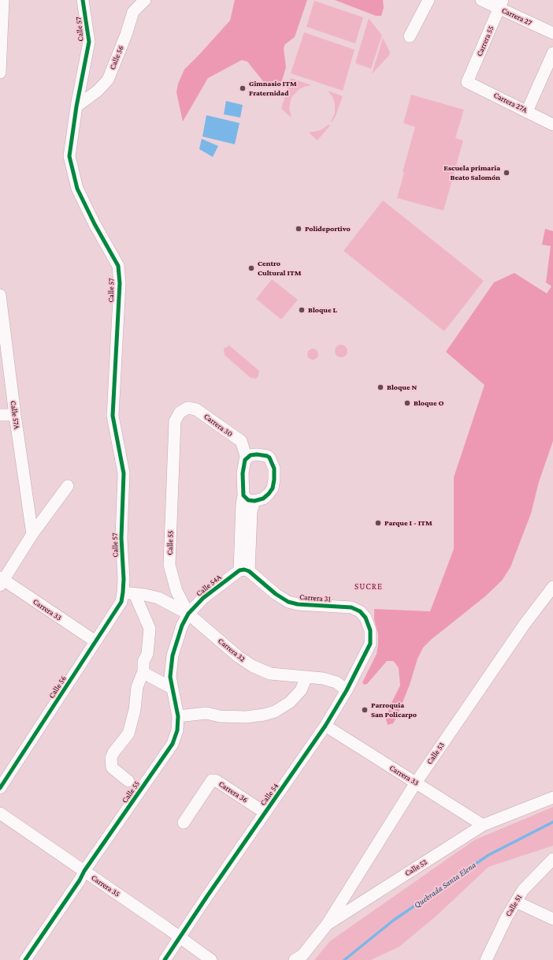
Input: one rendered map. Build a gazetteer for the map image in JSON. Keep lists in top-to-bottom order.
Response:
{
  "streets": {
    "street": [
      "Carrera 27",
      "Calle 57",
      "Carrera 55",
      "Calle 56",
      "Carrera 27A",
      "Calle 57A",
      "Carrera 30",
      "Calle 55",
      "Calle 54A",
      "Carrera 31",
      "Carrera 33",
      "Carrera 32",
      "Calle 53",
      "Carrera 36",
      "Calle 54",
      "Calle 52",
      "Carrera 35",
      "Calle 51"
    ]
  },
  "crossings": [
    ["Carrera 27", "Carrera 55"],
    ["Calle 57", "Calle 56"],
    ["Calle 57", "Carrera 32"],
    ["Carrera 55", "Carrera 27A"],
    ["Calle 56", "Carrera 33"],
    ["Calle 56", "Carrera 32"],
    ["Carrera 30", "Calle 55"],
    ["Calle 55", "Calle 54A"],
    ["Calle 55", "Carrera 32"],
    ["Calle 55", "Carrera 35"],
    ["Calle 54A", "Carrera 31"],
    ["Calle 54A", "Carrera 32"],
    ["Carrera 31", "Calle 54"],
    ["Carrera 33", "Calle 53"],
    ["Carrera 33", "Calle 54"],
    ["Carrera 33", "Calle 52"],
    ["Carrera 32", "Calle 54"],
    ["Calle 53", "Calle 52"],
    ["Carrera 36", "Calle 54"],
    ["Calle 54", "Carrera 35"]
  ],
  "districts": ["SUCRE"],
  "water": ["Quebrada Santa Elena"],
  "places": [
    "Gimnasio ITM Fraternidad",
    "Escuela primaria Beato Salomón",
    "Polideportivo",
    "Centro Cultural ITM",
    "Bloque L",
    "Bloque N",
    "Bloque O",
    "Parque I - ITM",
    "Parroquia San Policarpo"
  ]
}
